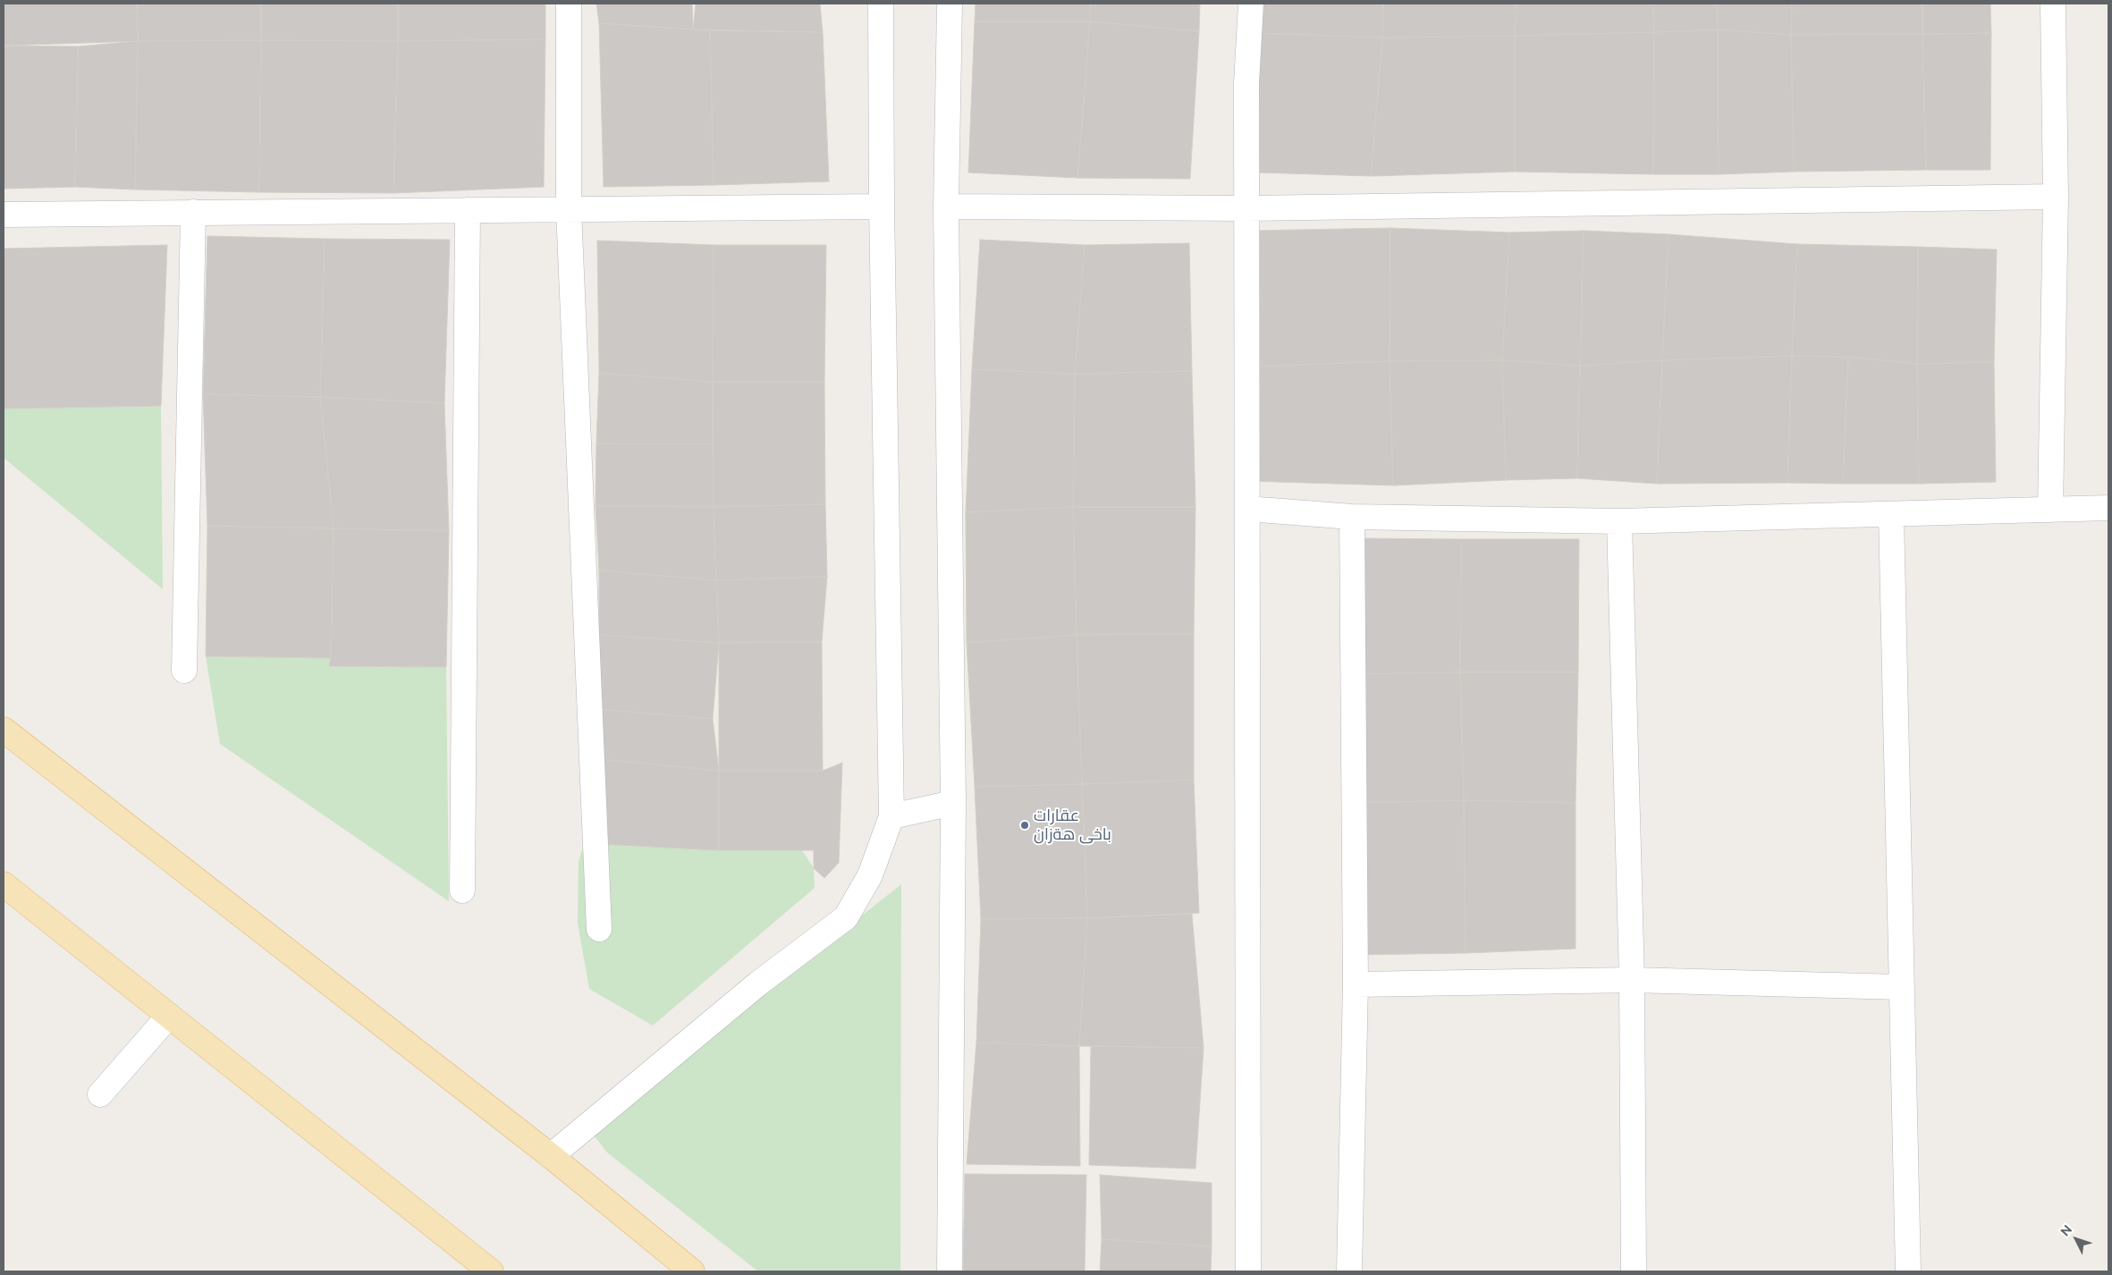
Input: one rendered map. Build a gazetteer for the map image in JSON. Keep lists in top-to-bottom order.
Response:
{
  "places": ["عقارات باخی هةزان"],
  "north": "top left"
}
